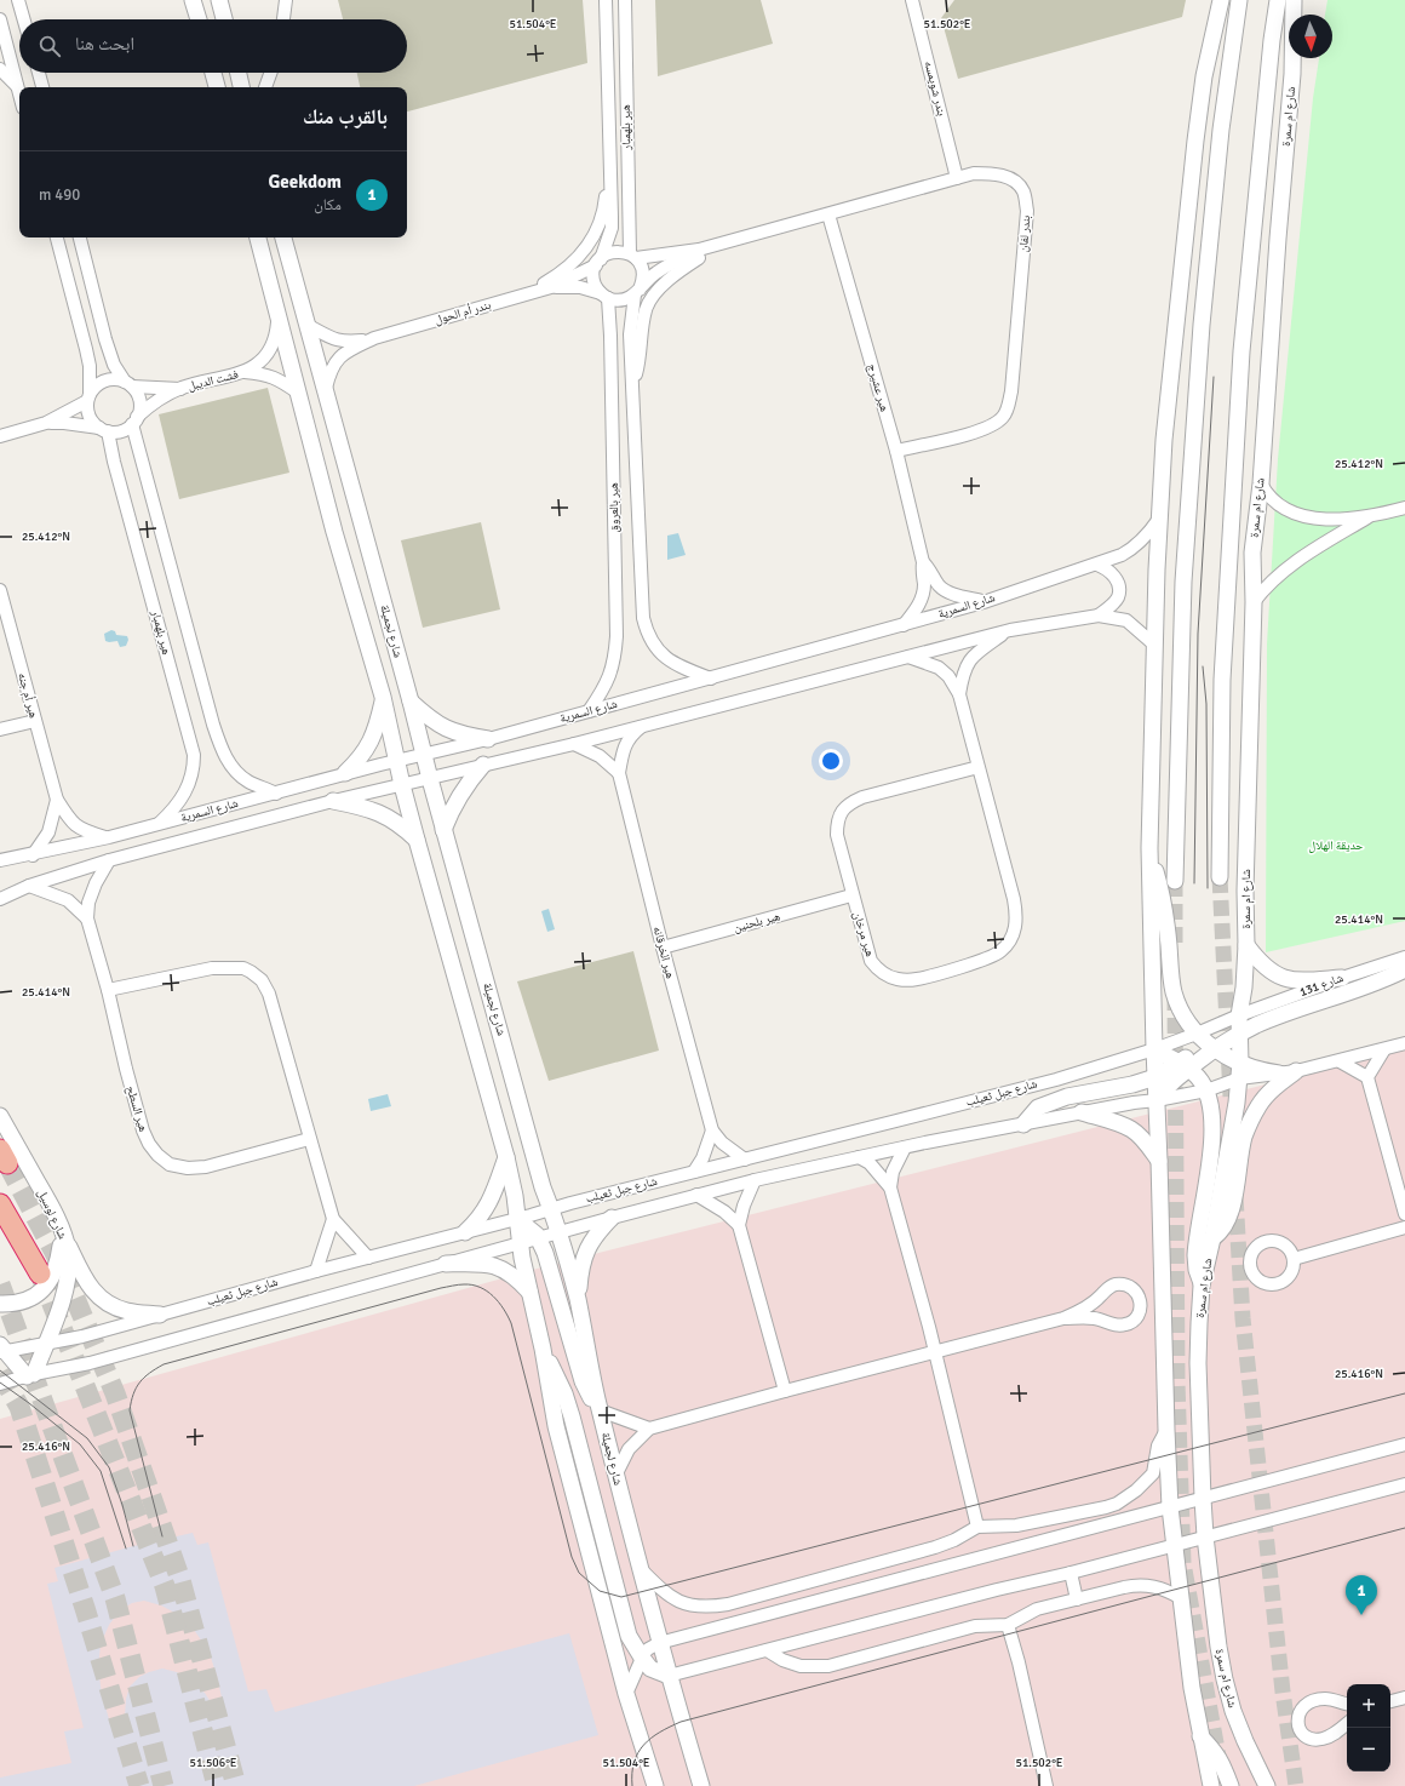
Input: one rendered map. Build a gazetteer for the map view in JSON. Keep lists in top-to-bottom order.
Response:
{
  "streets": {
    "street": [
      "بندر شويمسه",
      "شارع ام سمرة",
      "هير بلهمبار",
      "بندر لفان",
      "بندر أم الحول",
      "فشت الديبل",
      "هير عشيرج",
      "هير بالعروق",
      "شارع السمرية",
      "شارع لجميلة",
      "هير أم جنه",
      "هير بلحنين",
      "هير مرخان",
      "هير الخرقانه",
      "شارع 131",
      "شارع جبل ثعيلب",
      "هير السطح",
      "شارع لوسيل"
    ]
  },
  "crossings": [
    ["بندر شويمسه", "بندر لفان"],
    ["شارع ام سمرة", "شارع 131"],
    ["شارع ام سمرة", "شارع جبل ثعيلب"],
    ["هير بلهمبار", "بندر لفان"],
    ["هير بلهمبار", "بندر أم الحول"],
    ["هير بلهمبار", "فشت الديبل"],
    ["هير بلهمبار", "هير بالعروق"],
    ["هير بلهمبار", "شارع السمرية"],
    ["بندر لفان", "بندر أم الحول"],
    ["بندر لفان", "هير عشيرج"],
    ["بندر لفان", "هير بالعروق"],
    ["بندر أم الحول", "هير بالعروق"],
    ["بندر أم الحول", "شارع لجميلة"],
    ["هير عشيرج", "شارع السمرية"],
    ["هير بالعروق", "شارع السمرية"],
    ["شارع السمرية", "شارع لجميلة"],
    ["شارع السمرية", "هير أم جنه"],
    ["شارع السمرية", "هير مرخان"],
    ["شارع السمرية", "هير الخرقانه"],
    ["شارع لجميلة", "شارع جبل ثعيلب"],
    ["هير بلحنين", "هير مرخان"],
    ["هير بلحنين", "هير الخرقانه"],
    ["هير الخرقانه", "شارع جبل ثعيلب"],
    ["شارع جبل ثعيلب", "شارع لوسيل"]
  ],
  "parks": ["حديقة الهلال"],
  "north": "bottom",
  "page": {
    "search": "ابحث هنا",
    "heading": "بالقرب منك",
    "list": [
      {
        "mark": "1",
        "name": "Geekdom",
        "note": "مكان",
        "value": "490 m"
      }
    ],
    "pins": "1",
    "map_buttons": ["+", "−"]
  },
  "coordinates": [
    "51.504°E",
    "51.502°E",
    "25.412°N",
    "25.414°N",
    "25.416°N",
    "51.506°E"
  ]
}
